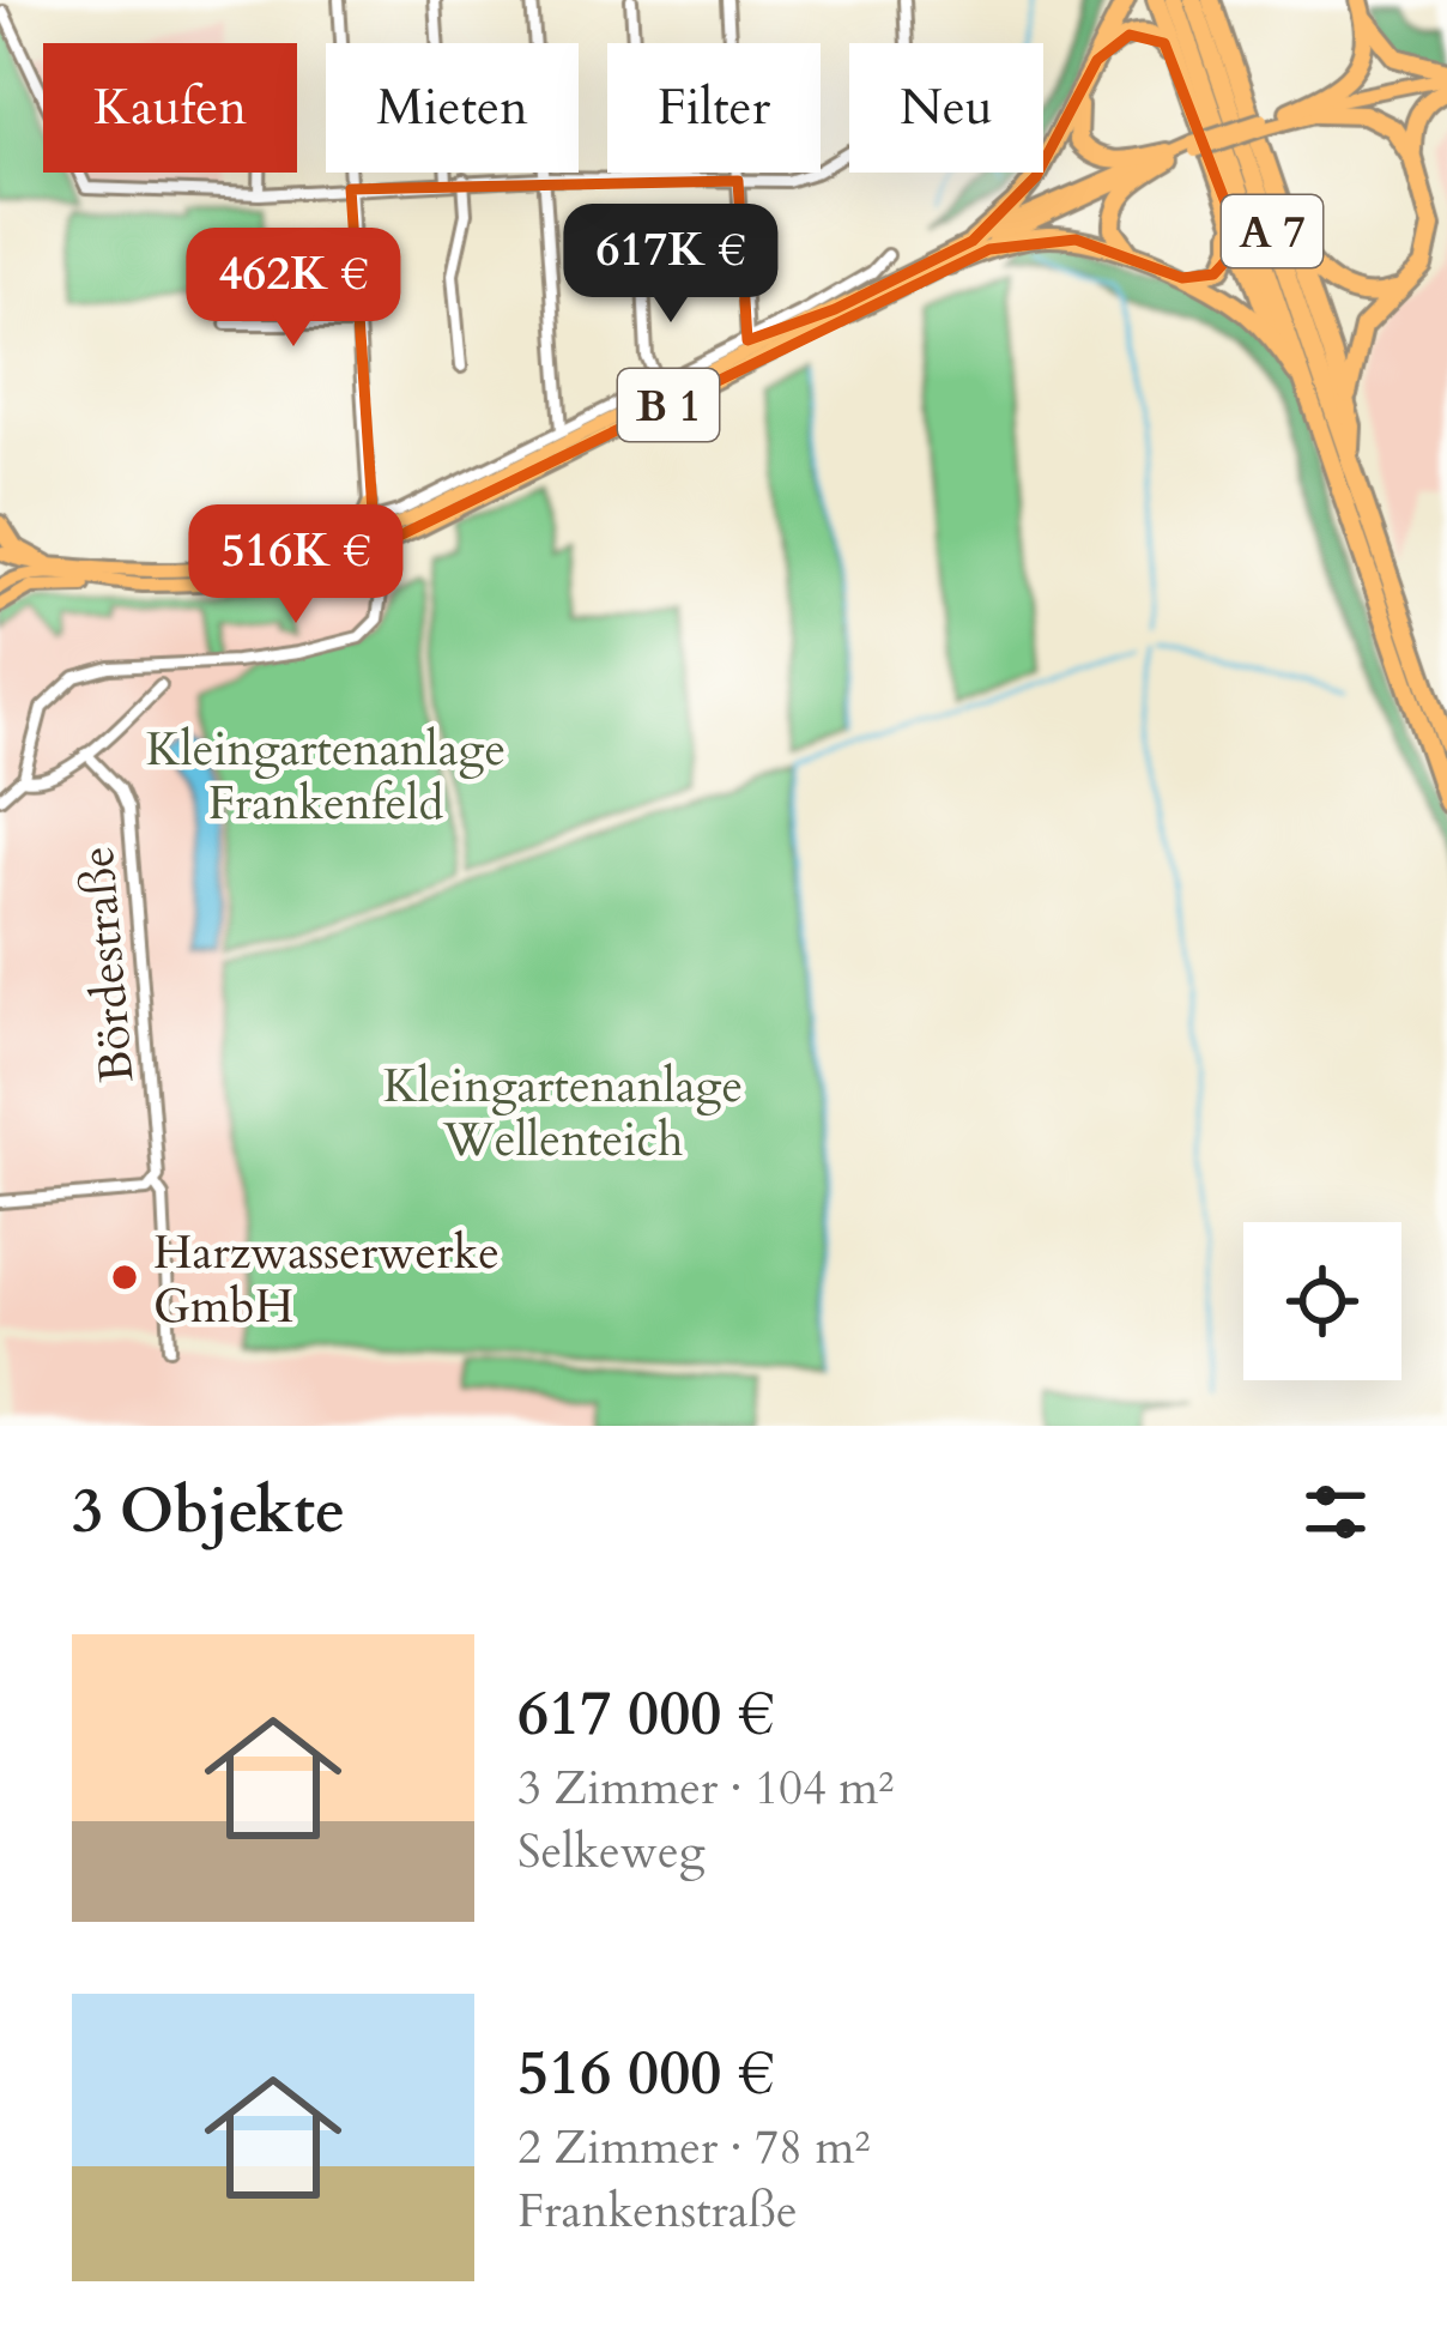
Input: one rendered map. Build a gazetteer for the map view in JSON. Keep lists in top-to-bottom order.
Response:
{
  "streets": {
    "highway": ["A 7"],
    "main road": ["B 1"],
    "street": ["Bördestraße"]
  },
  "parks": ["Kleingartenanlage Frankenfeld", "Kleingartenanlage Wellenteich"],
  "places": ["Harzwasserwerke GmbH"],
  "page": {
    "chip": [
      "Kaufen",
      "Mieten",
      "Filter",
      "Neu"
    ],
    "price": ["617K €", "462K €", "516K €"],
    "heading": "3 Objekte",
    "list": [
      {
        "name": "617 000 €",
        "note": "3 Zimmer · 104 m² · Selkeweg"
      },
      {
        "name": "516 000 €",
        "note": "2 Zimmer · 78 m² · Frankenstraße"
      }
    ]
  }
}
